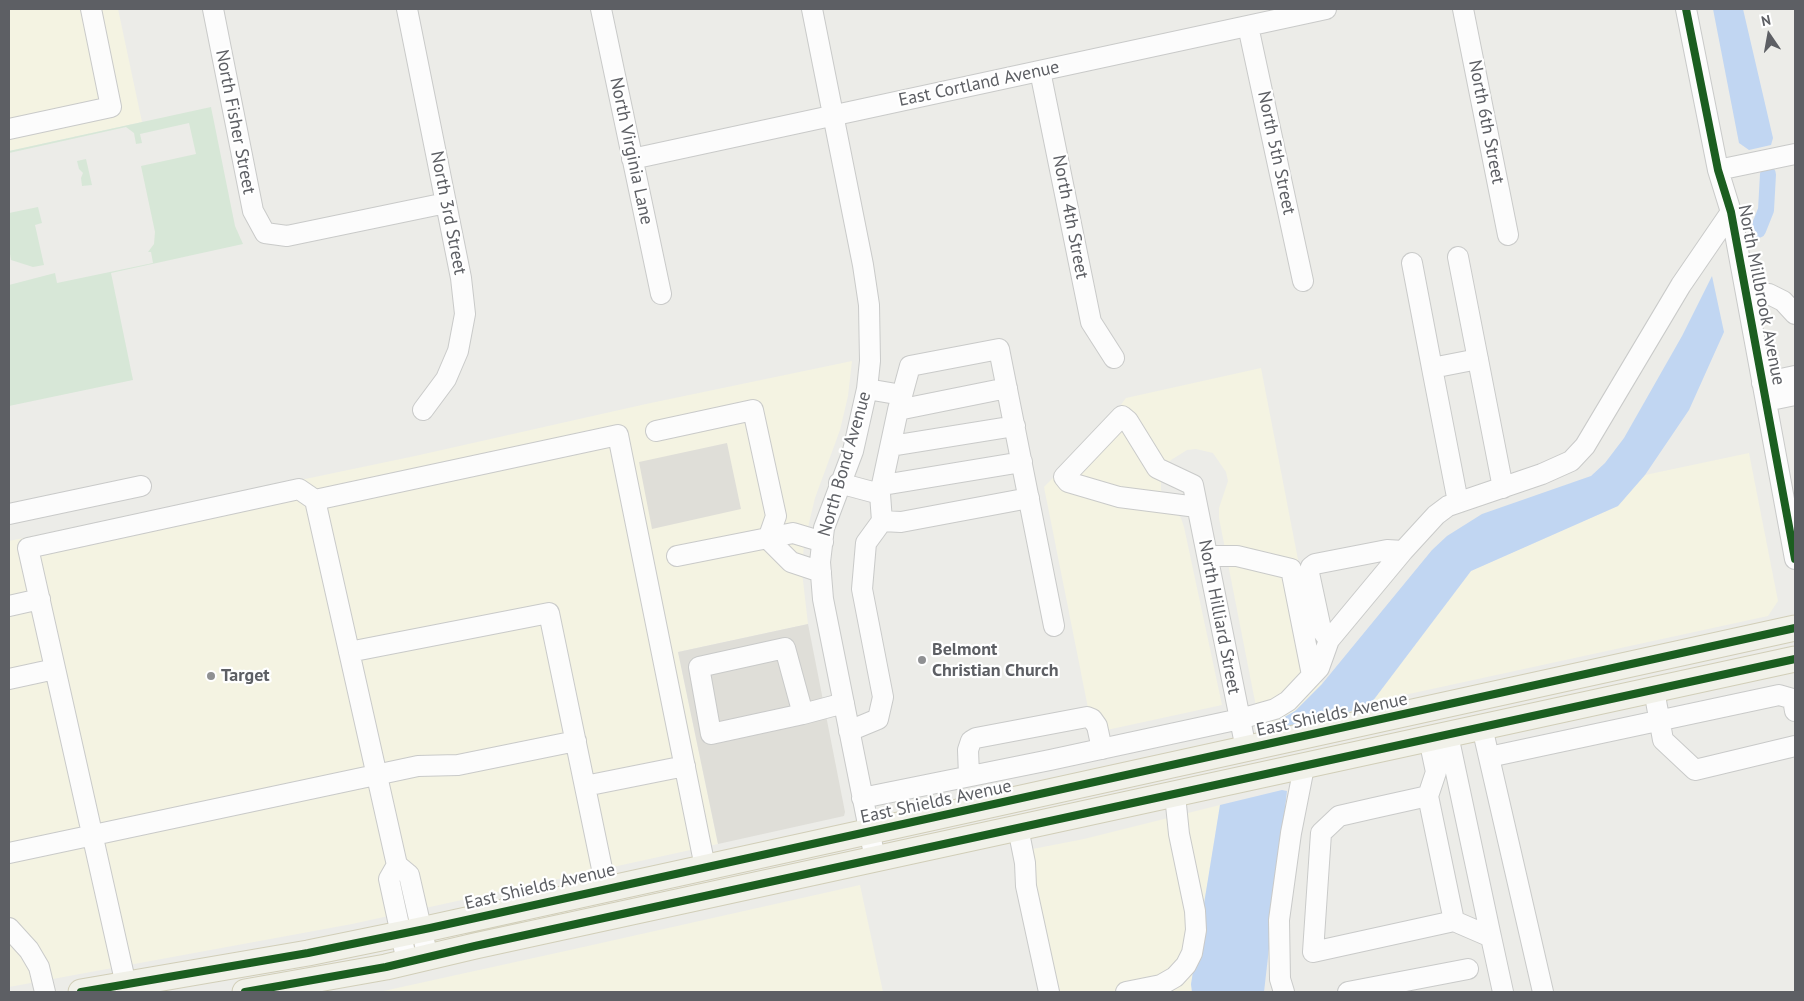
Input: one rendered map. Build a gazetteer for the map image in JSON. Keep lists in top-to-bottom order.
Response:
{
  "streets": {
    "main road": ["East Shields Avenue"],
    "street": [
      "East Cortland Avenue",
      "North Fisher Street",
      "North 6th Street",
      "North Virginia Lane",
      "North 5th Street",
      "North 3rd Street",
      "North 4th Street",
      "North Millbrook Avenue",
      "North Bond Avenue",
      "North Hilliard Street"
    ]
  },
  "crossings": [
    ["East Cortland Avenue", "North Virginia Lane"],
    ["East Cortland Avenue", "North 5th Street"],
    ["East Cortland Avenue", "North 4th Street"],
    ["East Cortland Avenue", "North Bond Avenue"],
    ["North Fisher Street", "North 3rd Street"],
    ["North Bond Avenue", "East Shields Avenue"],
    ["North Hilliard Street", "East Shields Avenue"]
  ],
  "places": ["Belmont Christian Church", "Target"],
  "north": "top"
}
